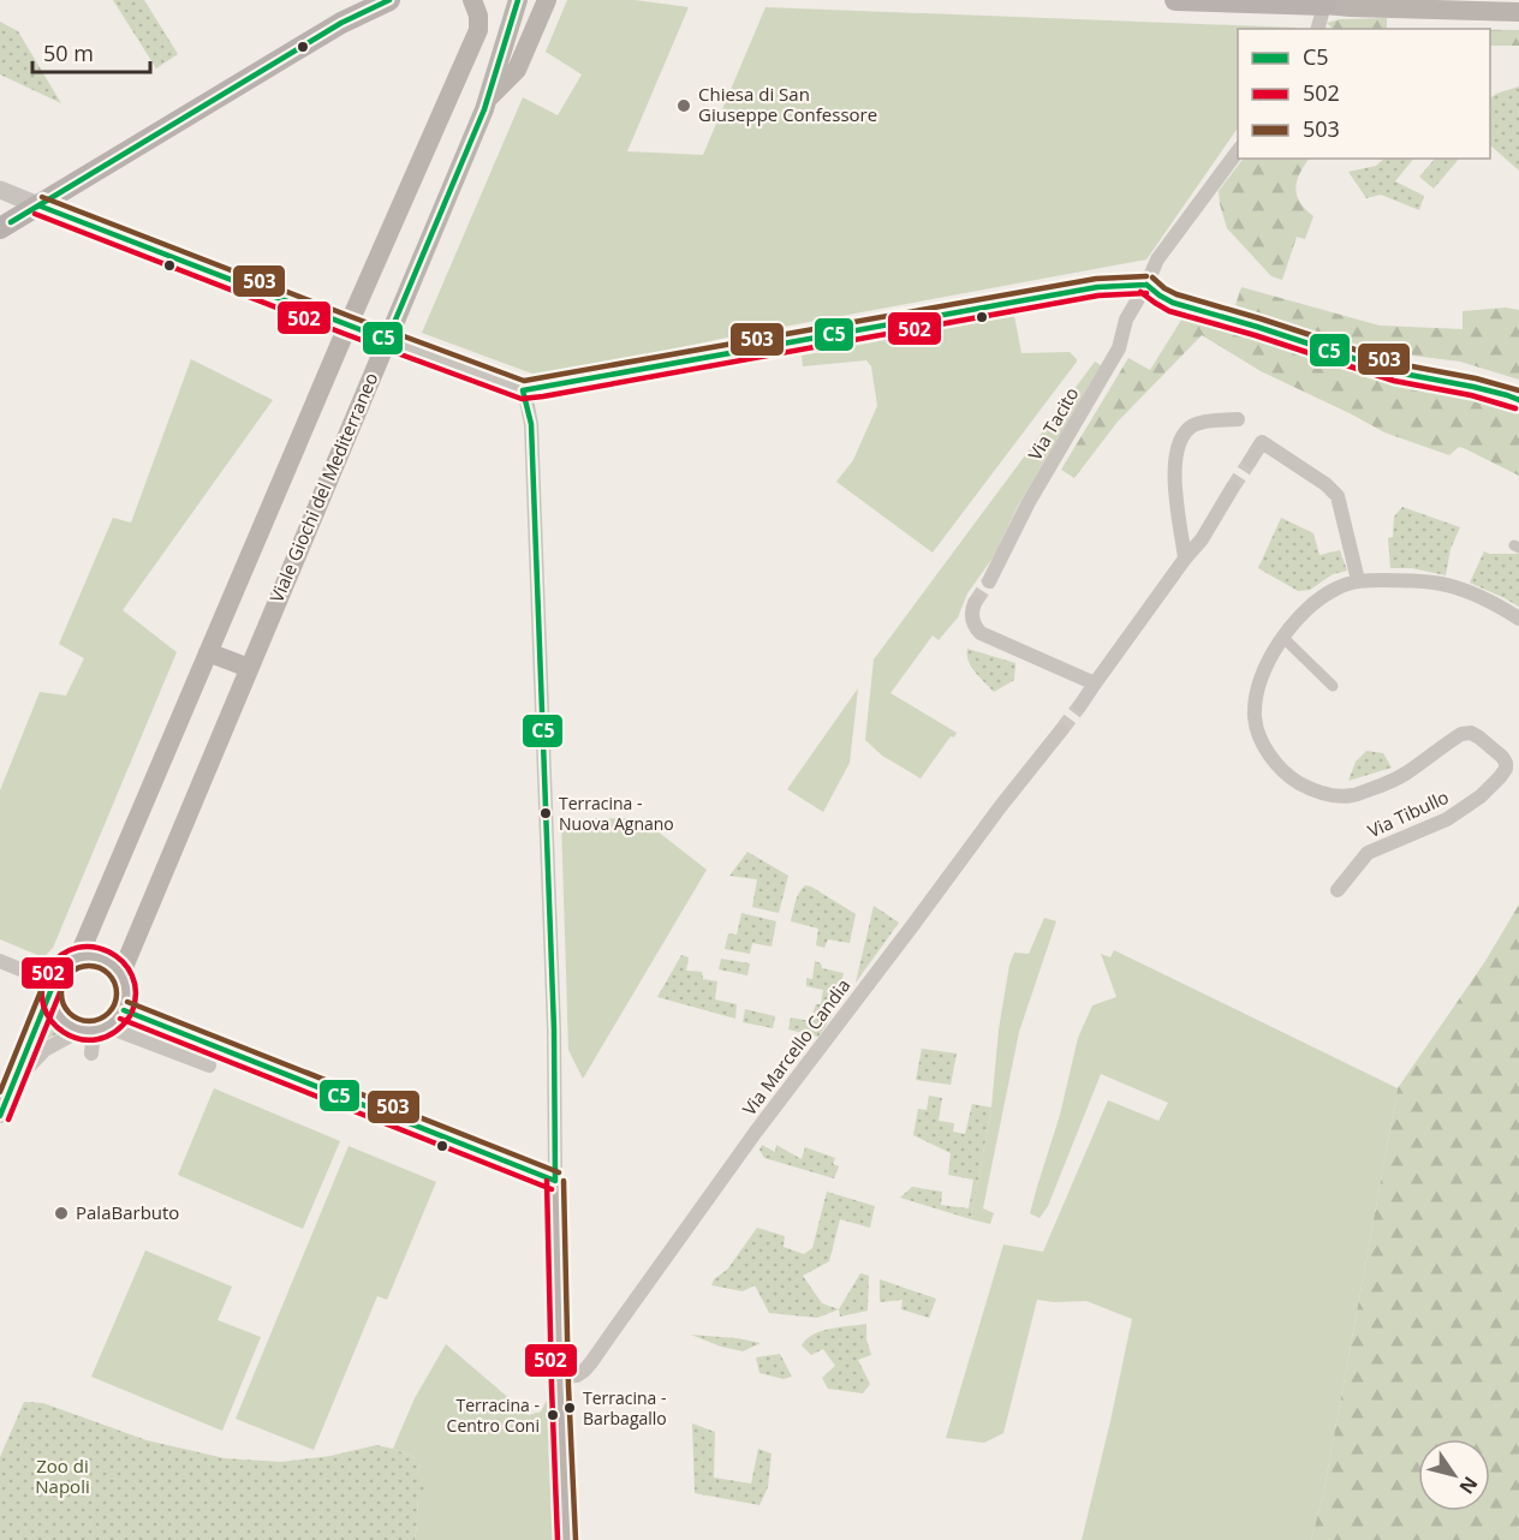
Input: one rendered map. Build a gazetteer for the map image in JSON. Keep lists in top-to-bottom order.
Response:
{
  "streets": {
    "main road": ["Viale Giochi del Mediterraneo"],
    "street": ["Via Tacito", "Via Tibullo", "Via Marcello Candia"]
  },
  "parks": ["Zoo di Napoli"],
  "places": [
    "Chiesa di San Giuseppe Confessore",
    "Terracina - Nuova Agnano",
    "PalaBarbuto",
    "Terracina - Barbagallo",
    "Terracina - Centro Coni"
  ],
  "lines": ["transit line C5", "transit line 503", "transit line 502"],
  "legend": ["C5", "502", "503"],
  "scale_bar": "50 m",
  "north": "bottom right"
}
